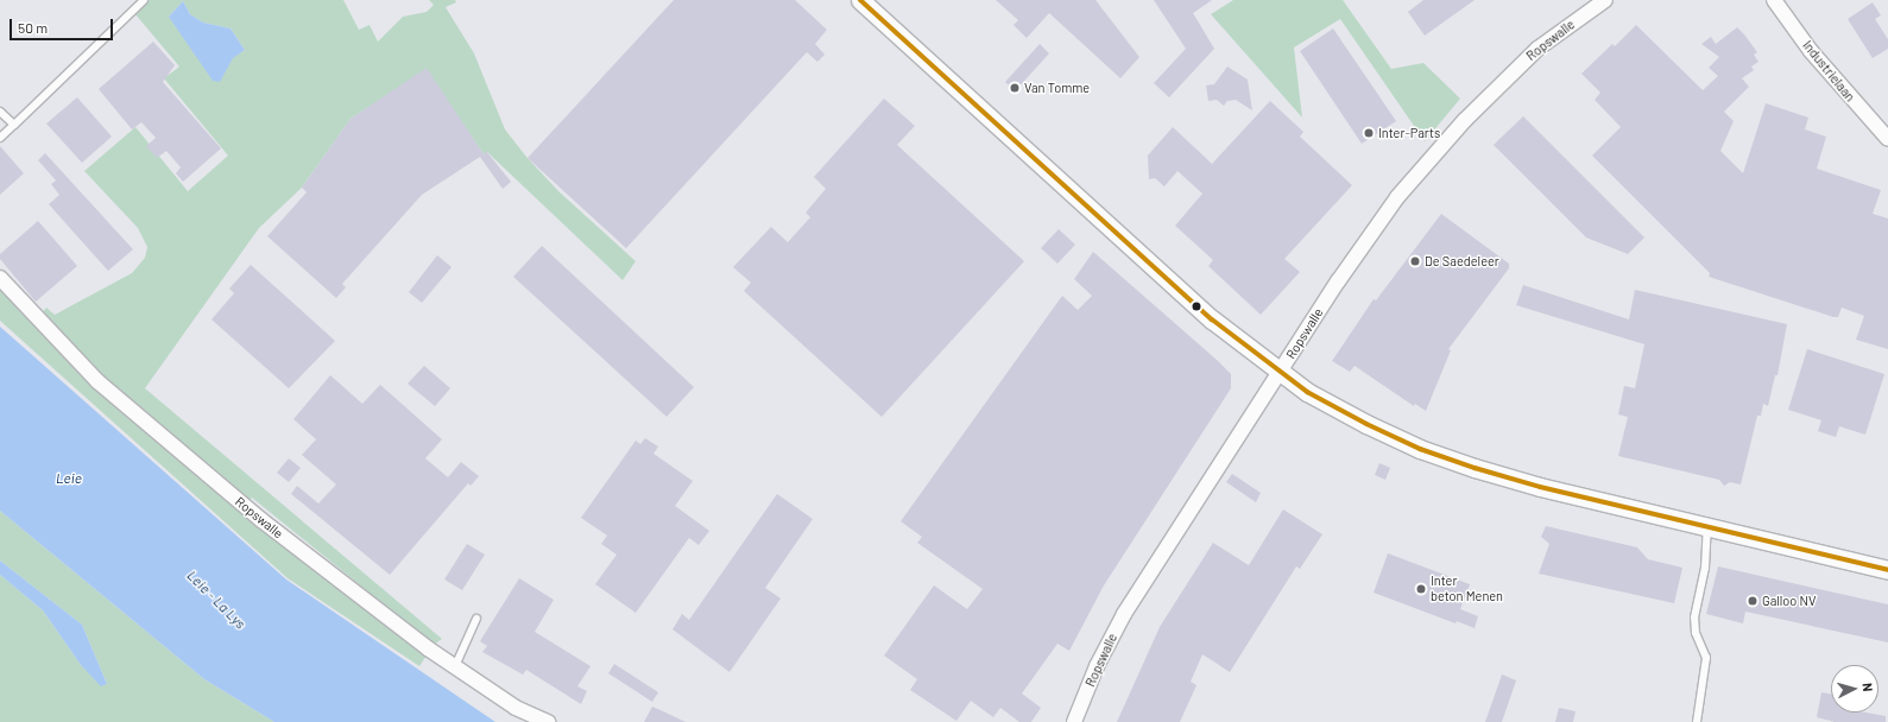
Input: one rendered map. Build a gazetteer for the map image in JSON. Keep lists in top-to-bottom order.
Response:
{
  "streets": {
    "street": ["Ropswalle", "Industrielaan"]
  },
  "water": ["Leie", "Leie - La Lys"],
  "places": [
    "Van Tomme",
    "Inter-Parts",
    "De Saedeleer",
    "Inter beton Menen",
    "Galloo NV"
  ],
  "scale_bar": "50 m",
  "north": "right"
}
